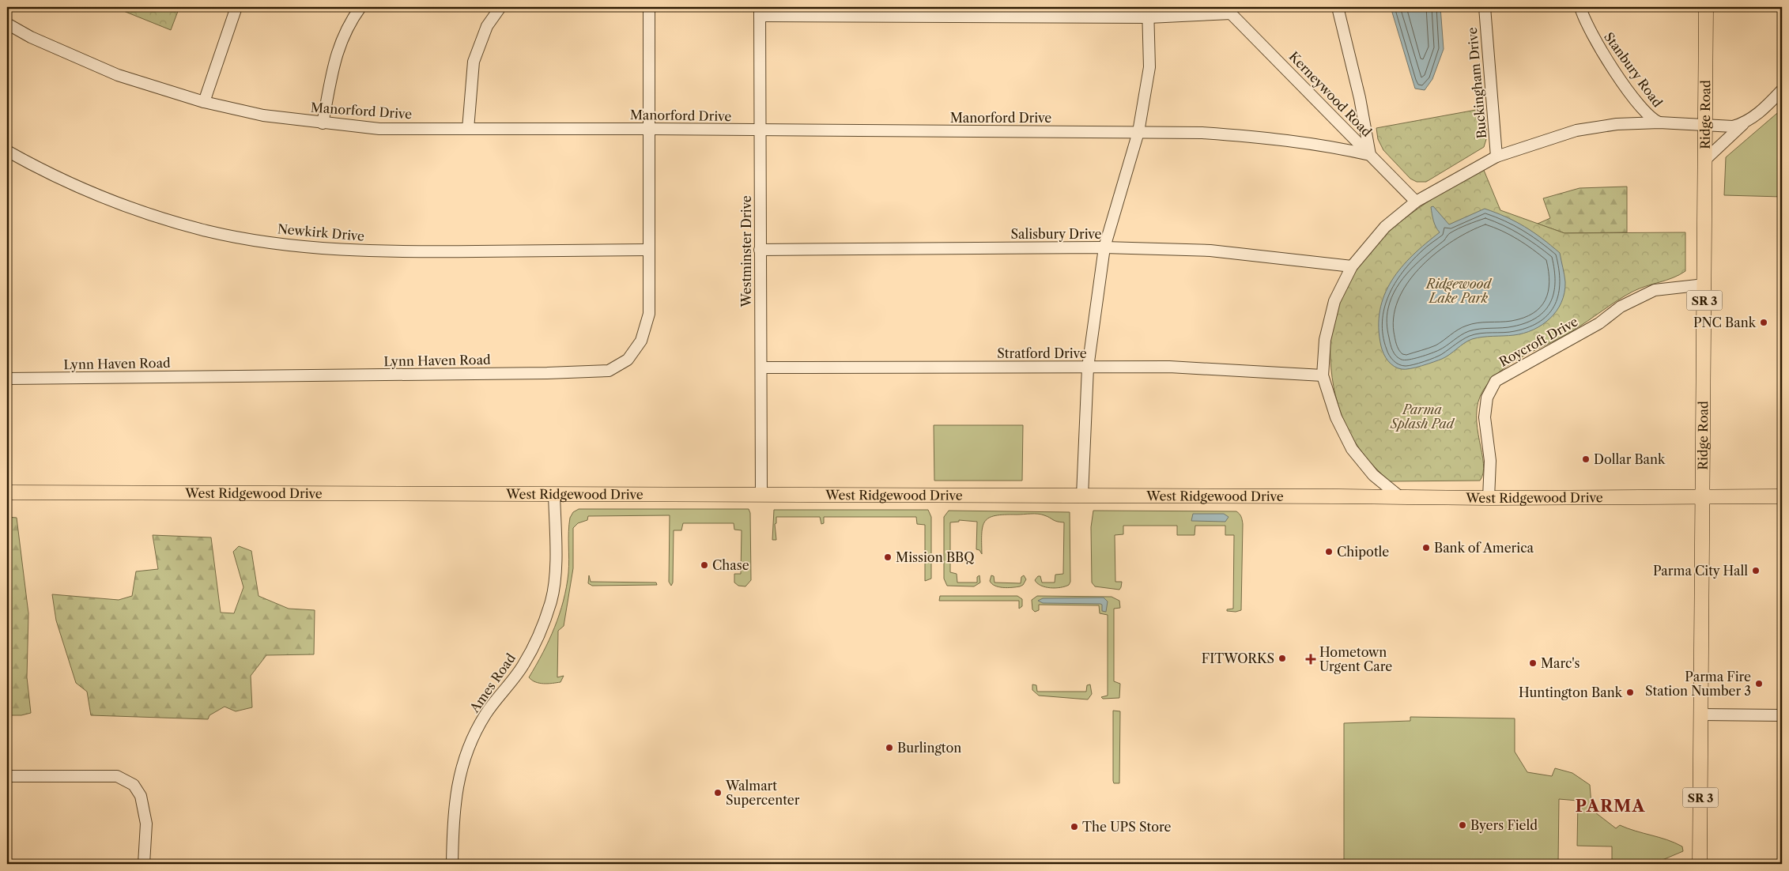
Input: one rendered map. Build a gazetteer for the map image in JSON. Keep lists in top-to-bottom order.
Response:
{
  "streets": {
    "main road": ["Ridge Road", "SR 3", "West Ridgewood Drive"],
    "street": [
      "Stanbury Road",
      "Buckingham Drive",
      "Kerneywood Road",
      "Manorford Drive",
      "Newkirk Drive",
      "Salisbury Drive",
      "Westminster Drive",
      "Roycroft Drive",
      "Stratford Drive",
      "Lynn Haven Road",
      "Ames Road"
    ]
  },
  "crossings": [
    ["Kerneywood Road", "Manorford Drive"],
    ["Manorford Drive", "Westminster Drive"],
    ["Manorford Drive", "Lynn Haven Road"],
    ["Ridge Road", "Roycroft Drive"],
    ["Ridge Road", "West Ridgewood Drive"],
    ["Newkirk Drive", "Lynn Haven Road"],
    ["Salisbury Drive", "Westminster Drive"],
    ["Westminster Drive", "Stratford Drive"],
    ["Westminster Drive", "West Ridgewood Drive"],
    ["Roycroft Drive", "West Ridgewood Drive"],
    ["West Ridgewood Drive", "Ames Road"]
  ],
  "districts": ["PARMA"],
  "parks": ["Ridgewood Lake Park", "Parma Splash Pad"],
  "places": {
    "other": [
      "PNC Bank",
      "Dollar Bank",
      "Bank of America",
      "Chipotle",
      "Mission BBQ",
      "Chase",
      "Parma City Hall",
      "FITWORKS",
      "Marc's",
      "Parma Fire Station Number 3",
      "Huntington Bank",
      "Burlington",
      "Walmart Supercenter",
      "Byers Field",
      "The UPS Store"
    ],
    "health": ["Hometown Urgent Care"]
  }
}
